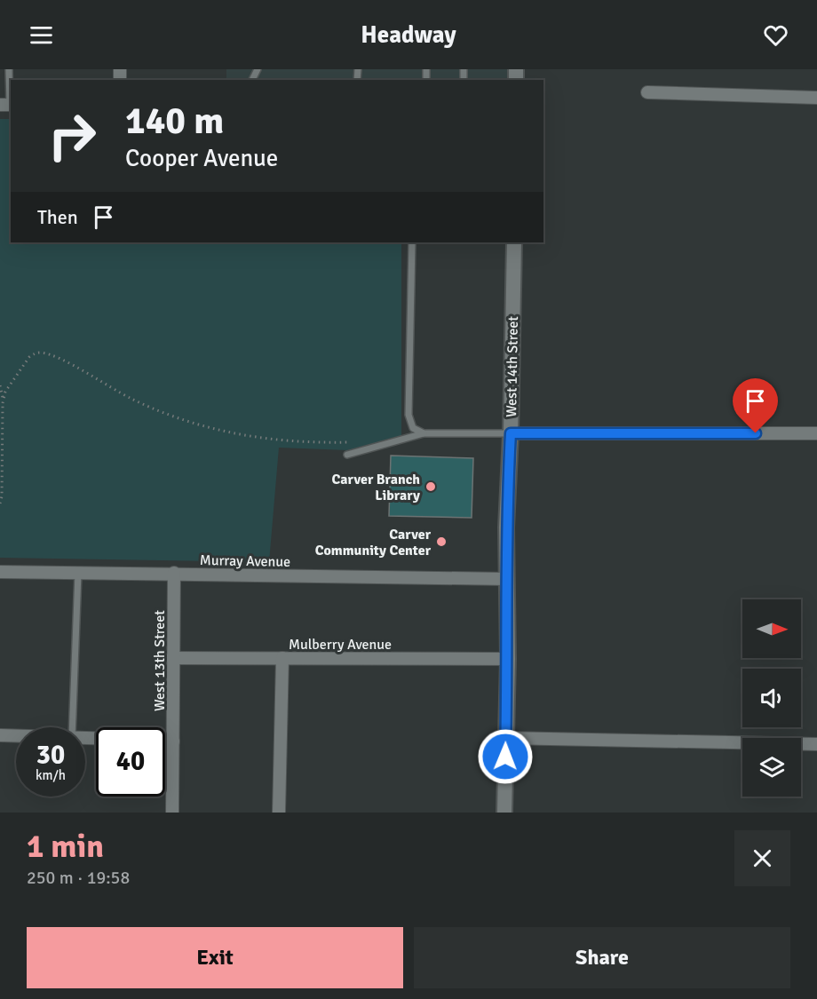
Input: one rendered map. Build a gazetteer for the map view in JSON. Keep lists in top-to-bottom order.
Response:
{
  "streets": {
    "street": [
      "West 14th Street",
      "Murray Avenue",
      "Mulberry Avenue",
      "West 13th Street"
    ]
  },
  "crossings": [
    ["West 14th Street", "Murray Avenue"],
    ["West 14th Street", "Mulberry Avenue"],
    ["Murray Avenue", "West 13th Street"],
    ["Mulberry Avenue", "West 13th Street"]
  ],
  "places": ["Carver Branch Library", "Carver Community Center"],
  "north": "right",
  "page": {
    "header": "Headway",
    "turn": ["140 m", "Cooper Avenue"],
    "then": "Then",
    "speed": "30 km/h",
    "limit": "40",
    "heading": ["1 min", "250 m · 19:58"],
    "buttons": ["Exit", "Share"]
  }
}
